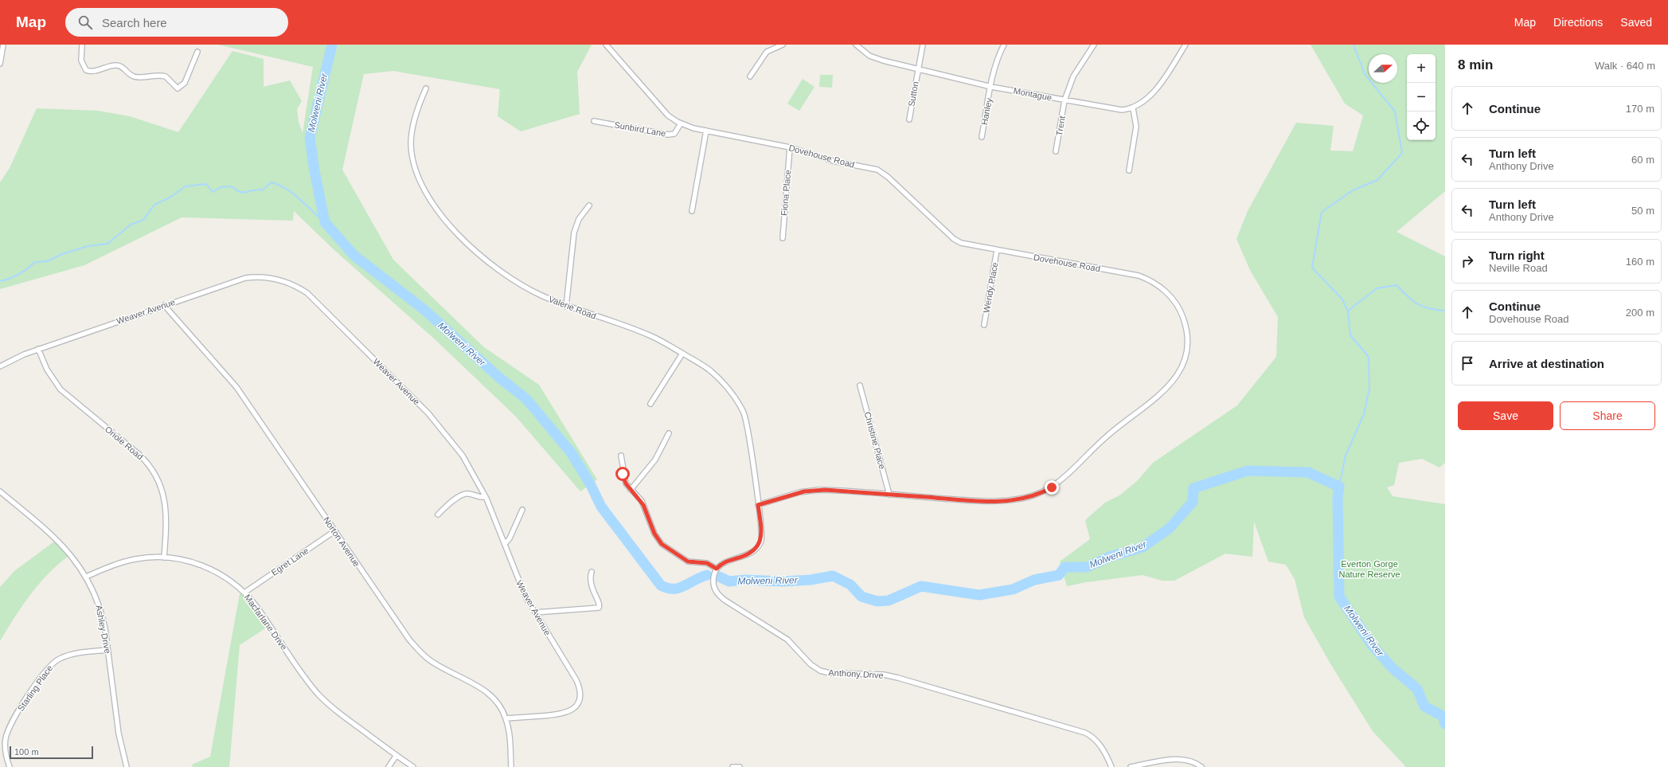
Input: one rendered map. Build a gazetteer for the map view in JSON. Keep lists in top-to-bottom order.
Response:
{
  "streets": {
    "street": [
      "Sutton",
      "Montague",
      "Hanley",
      "Trent",
      "Sunbird Lane",
      "Dovehouse Road",
      "Fiona Place",
      "Wendy Place",
      "Valerie Road",
      "Weaver Avenue",
      "Christine Place",
      "Oriole Road",
      "Norton Avenue",
      "Egret Lane",
      "Macfarlane Drive",
      "Ashley Drive",
      "Anthony Drive",
      "Starling Place"
    ]
  },
  "crossings": [
    ["Sutton", "Montague"],
    ["Montague", "Hanley"],
    ["Montague", "Trent"],
    ["Sunbird Lane", "Dovehouse Road"],
    ["Dovehouse Road", "Fiona Place"],
    ["Dovehouse Road", "Wendy Place"],
    ["Dovehouse Road", "Valerie Road"],
    ["Dovehouse Road", "Christine Place"],
    ["Weaver Avenue", "Oriole Road"],
    ["Weaver Avenue", "Norton Avenue"],
    ["Oriole Road", "Macfarlane Drive"],
    ["Norton Avenue", "Egret Lane"],
    ["Egret Lane", "Macfarlane Drive"],
    ["Macfarlane Drive", "Ashley Drive"],
    ["Ashley Drive", "Starling Place"]
  ],
  "water": ["Molweni River"],
  "parks": ["Everton Gorge Nature Reserve"],
  "scale_bar": "100 m",
  "north": "right",
  "page": {
    "header": "Map",
    "search": "Search here",
    "nav": ["Map", "Directions", "Saved"],
    "heading": ["8 min", "Walk · 640 m"],
    "map_buttons": ["+", "−"],
    "list": [
      ["Continue", "170 m"],
      ["Turn left", "Anthony Drive", "60 m"],
      ["Turn left", "Anthony Drive", "50 m"],
      ["Turn right", "Neville Road", "160 m"],
      ["Continue", "Dovehouse Road", "200 m"],
      "Arrive at destination"
    ],
    "buttons": ["Save", "Share"],
    "scale": "100 m"
  }
}
